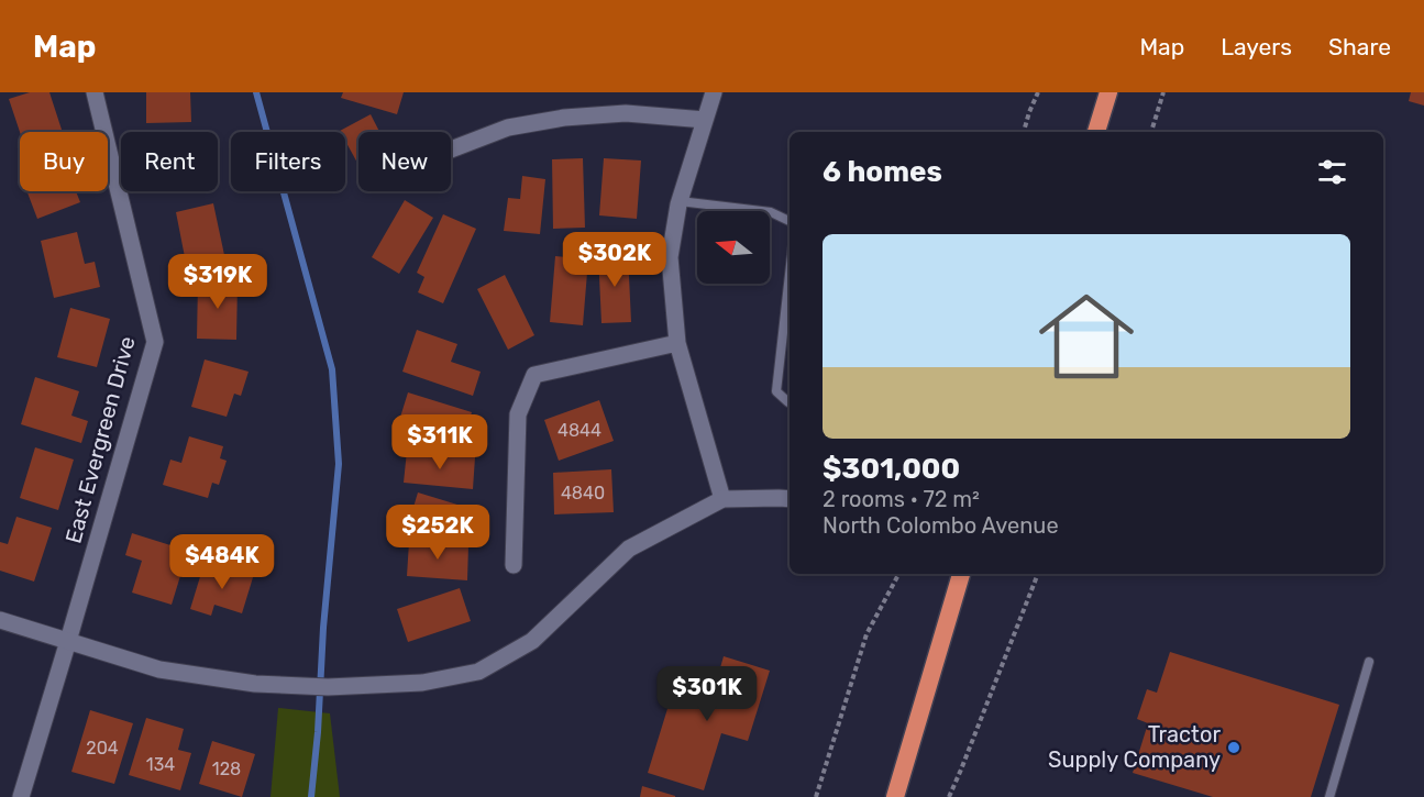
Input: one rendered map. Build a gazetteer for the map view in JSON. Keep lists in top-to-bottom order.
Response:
{
  "streets": {
    "street": ["East Evergreen Drive"]
  },
  "places": ["Tractor Supply Company"],
  "house_numbers": [
    "4844",
    "4840",
    "204",
    "134",
    "128"
  ],
  "north": "left",
  "page": {
    "header": "Map",
    "nav": ["Map", "Layers", "Share"],
    "chip": [
      "Buy",
      "Rent",
      "Filters",
      "New"
    ],
    "heading": "6 homes",
    "list": [
      {
        "name": "$301,000",
        "note": "2 rooms · 72 m² · North Colombo Avenue"
      }
    ],
    "price": [
      "$302K",
      "$319K",
      "$311K",
      "$252K",
      "$484K",
      "$301K"
    ]
  }
}
